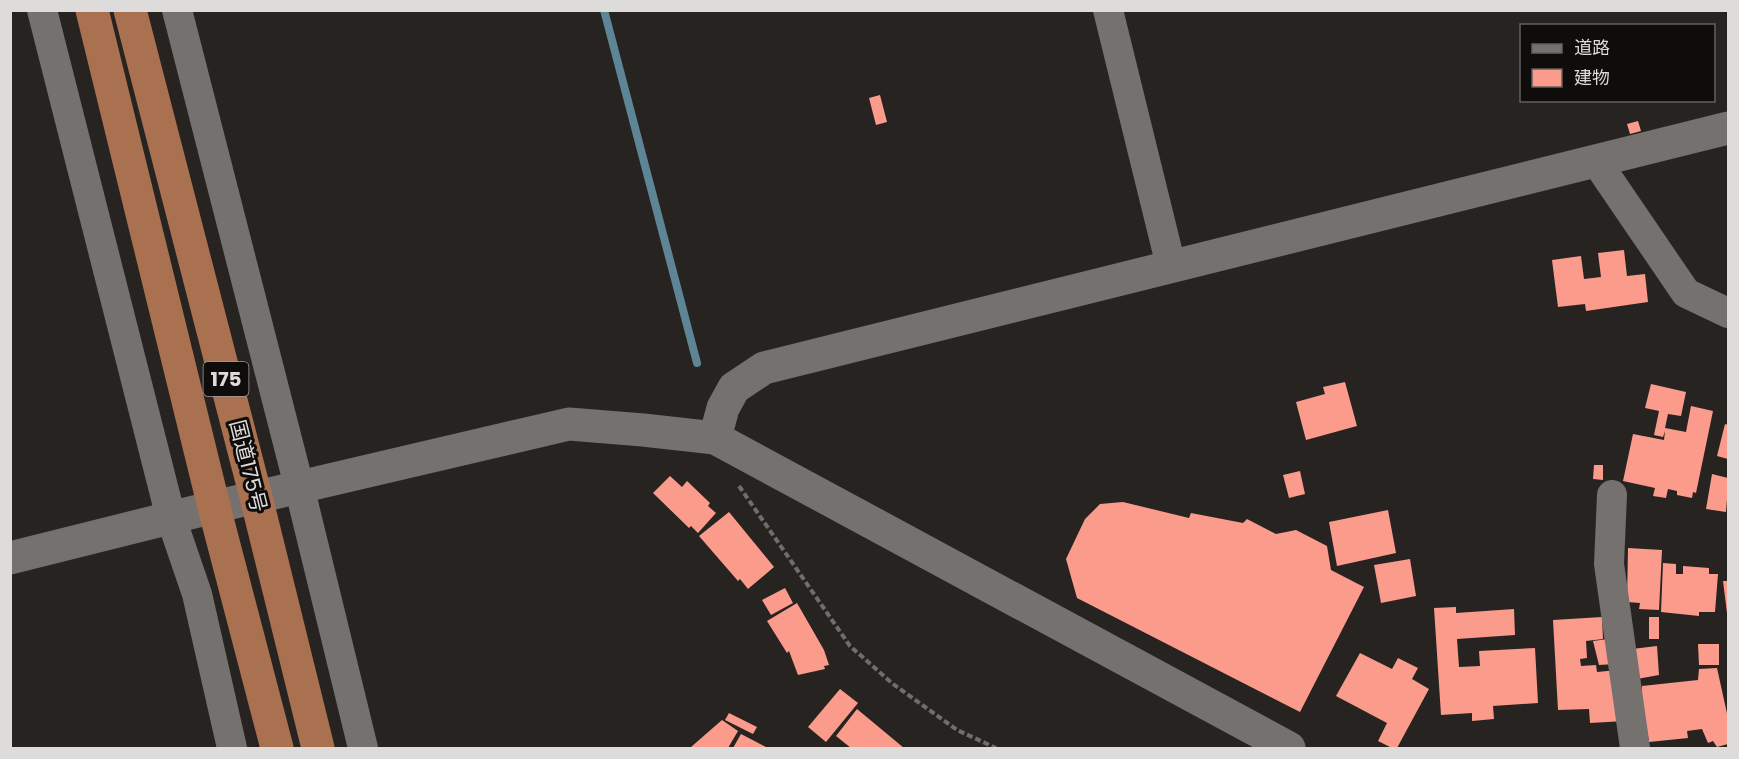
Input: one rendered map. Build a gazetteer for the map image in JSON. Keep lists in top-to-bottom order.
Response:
{
  "streets": {
    "highway": ["175", "国道175号"]
  },
  "legend": ["道路", "建物"]
}
